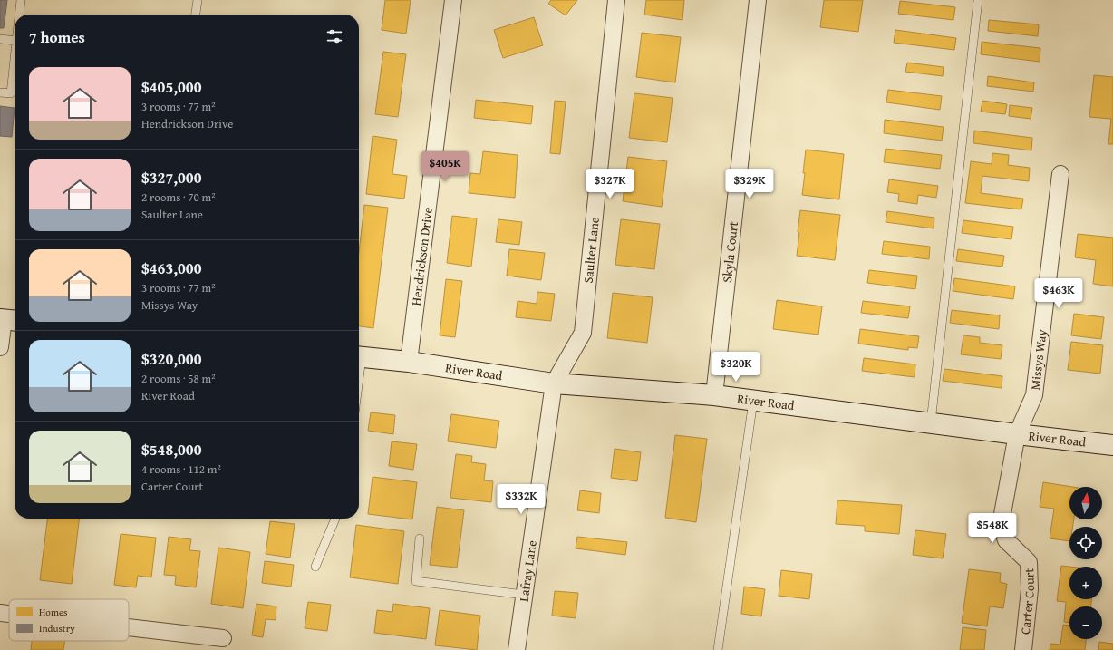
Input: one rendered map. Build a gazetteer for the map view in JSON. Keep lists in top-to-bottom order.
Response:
{
  "streets": {
    "street": [
      "Saulter Lane",
      "Skyla Court",
      "Hendrickson Drive",
      "Missys Way",
      "River Road",
      "Lafray Lane",
      "Carter Court"
    ]
  },
  "crossings": [
    ["Saulter Lane", "River Road"],
    ["Saulter Lane", "Lafray Lane"],
    ["Skyla Court", "River Road"],
    ["Hendrickson Drive", "River Road"],
    ["Missys Way", "River Road"],
    ["Missys Way", "Carter Court"],
    ["River Road", "Lafray Lane"],
    ["River Road", "Carter Court"]
  ],
  "legend": ["Homes", "Industry"],
  "north": "top",
  "page": {
    "heading": "7 homes",
    "list": [
      {
        "name": "$405,000",
        "note": "3 rooms · 77 m² · Hendrickson Drive"
      },
      {
        "name": "$327,000",
        "note": "2 rooms · 70 m² · Saulter Lane"
      },
      {
        "name": "$463,000",
        "note": "3 rooms · 77 m² · Missys Way"
      },
      {
        "name": "$320,000",
        "note": "2 rooms · 58 m² · River Road"
      },
      {
        "name": "$548,000",
        "note": "4 rooms · 112 m² · Carter Court"
      }
    ],
    "price": [
      "$405K",
      "$327K",
      "$329K",
      "$463K",
      "$320K",
      "$332K",
      "$548K"
    ],
    "map_buttons": ["+", "−"]
  }
}
